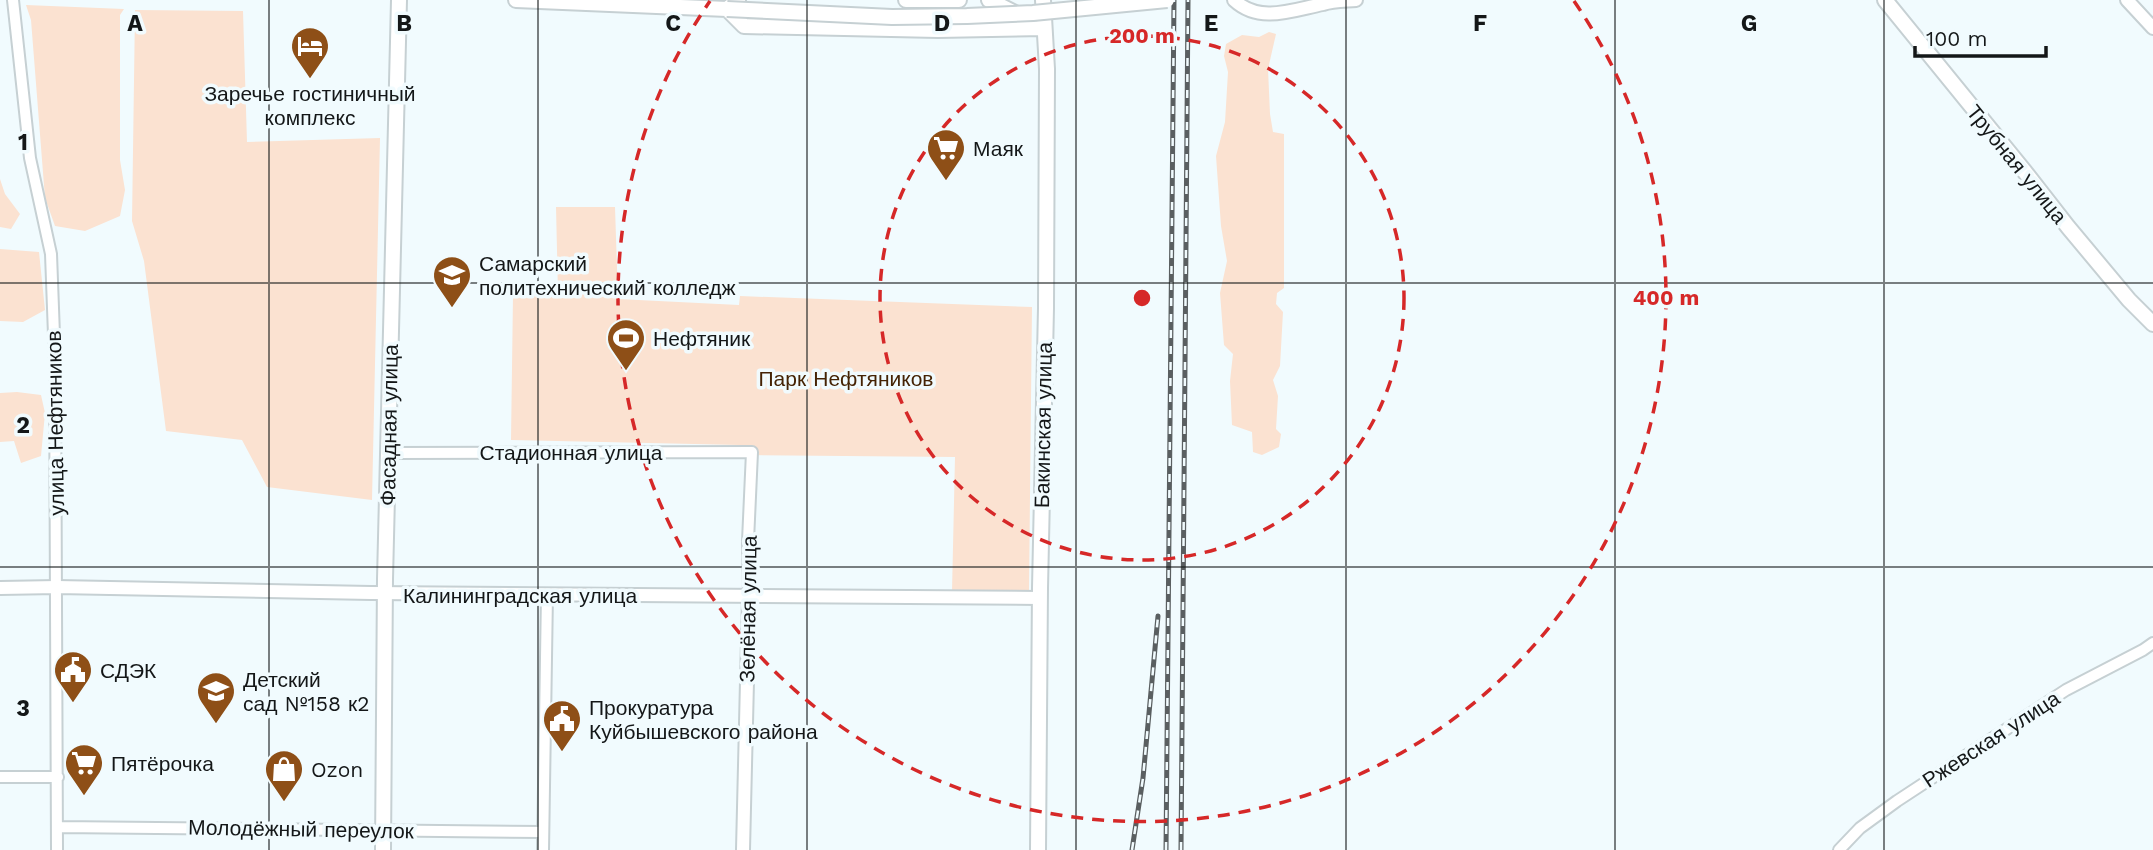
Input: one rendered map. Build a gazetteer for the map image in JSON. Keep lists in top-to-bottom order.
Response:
{
  "streets": {
    "main road": ["Трубная улица", "Фасадная улица", "Бакинская улица"],
    "street": [
      "улица Нефтяников",
      "Стадионная улица",
      "Калининградская улица",
      "Зелёная улица",
      "Ржевская улица",
      "Молодёжный переулок"
    ]
  },
  "crossings": [
    ["улица Нефтяников", "Калининградская улица"],
    ["улица Нефтяников", "Молодёжный переулок"],
    ["Фасадная улица", "Стадионная улица"],
    ["Фасадная улица", "Калининградская улица"],
    ["Фасадная улица", "Молодёжный переулок"],
    ["Бакинская улица", "Калининградская улица"],
    ["Стадионная улица", "Зелёная улица"],
    ["Калининградская улица", "Зелёная улица"]
  ],
  "parks": ["Парк Нефтяников"],
  "places": {
    "hotel": ["Заречье гостиничный комплекс"],
    "supermarket": ["Маяк", "Пятёрочка"],
    "school or university": ["Самарский политехнический колледж", "Детский сад №158 к2"],
    "sports": ["Нефтяник"],
    "public building": ["СДЭК", "Прокуратура Куйбышевского района"],
    "shop": ["Ozon"]
  },
  "scale_bar": "100 m",
  "grid": {
    "columns": [
      "A",
      "B",
      "C",
      "D",
      "E",
      "F",
      "G"
    ],
    "rows": ["1", "2", "3"]
  },
  "rings": ["200 m", "400 m"]
}
